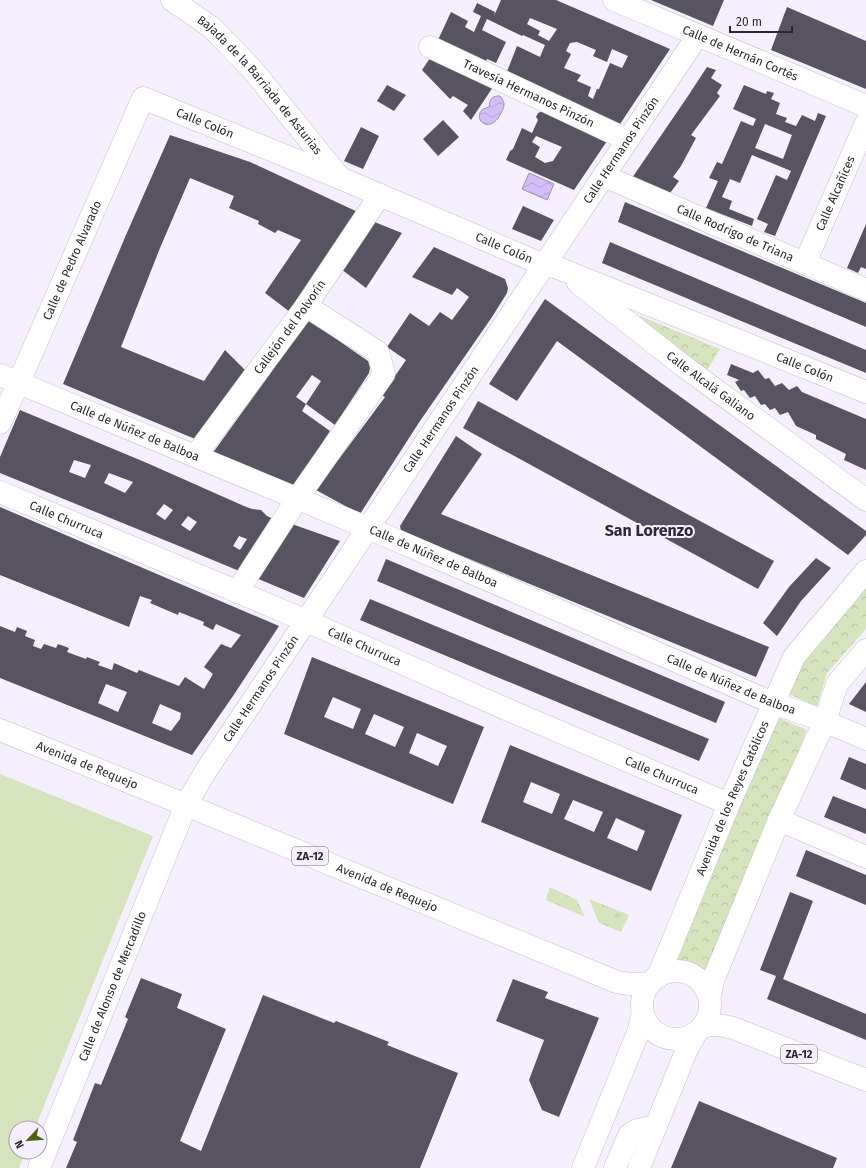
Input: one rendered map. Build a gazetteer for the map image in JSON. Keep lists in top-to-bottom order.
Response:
{
  "streets": {
    "main road": [
      "Calle de Hernán Cortés",
      "Bajada de la Barriada de Asturias",
      "Travesía Hermanos Pinzón",
      "Calle Colón",
      "Calle Hermanos Pinzón",
      "Calle Alcañices",
      "Calle Rodrigo de Triana",
      "Calle de Pedro Alvarado",
      "Callejón del Polvorín",
      "Calle Alcalá Galiano",
      "Calle de Núñez de Balboa",
      "Calle Churruca",
      "Avenida de Requejo",
      "Avenida de los Reyes Católicos",
      "ZA-12",
      "Calle de Alonso de Mercadillo"
    ]
  },
  "crossings": [
    ["Calle de Hernán Cortés", "Calle Hermanos Pinzón"],
    ["Bajada de la Barriada de Asturias", "Calle Colón"],
    ["Travesía Hermanos Pinzón", "Calle Hermanos Pinzón"],
    ["Calle Colón", "Calle Hermanos Pinzón"],
    ["Calle Colón", "Calle de Pedro Alvarado"],
    ["Calle Colón", "Callejón del Polvorín"],
    ["Calle Colón", "Calle Alcalá Galiano"],
    ["Calle Hermanos Pinzón", "Calle Rodrigo de Triana"],
    ["Calle Hermanos Pinzón", "Calle Alcalá Galiano"],
    ["Calle Hermanos Pinzón", "Calle de Núñez de Balboa"],
    ["Calle Hermanos Pinzón", "Calle Churruca"],
    ["Calle Hermanos Pinzón", "Avenida de Requejo"],
    ["Calle Hermanos Pinzón", "Calle de Alonso de Mercadillo"],
    ["Calle Alcañices", "Calle Rodrigo de Triana"],
    ["Calle de Pedro Alvarado", "Calle de Núñez de Balboa"],
    ["Callejón del Polvorín", "Calle de Núñez de Balboa"],
    ["Calle de Núñez de Balboa", "Avenida de los Reyes Católicos"],
    ["Calle Churruca", "Avenida de los Reyes Católicos"],
    ["Avenida de Requejo", "Calle de Alonso de Mercadillo"],
    ["Avenida de los Reyes Católicos", "ZA-12"]
  ],
  "districts": ["San Lorenzo"],
  "scale_bar": "20 m",
  "north": "bottom left"
}
